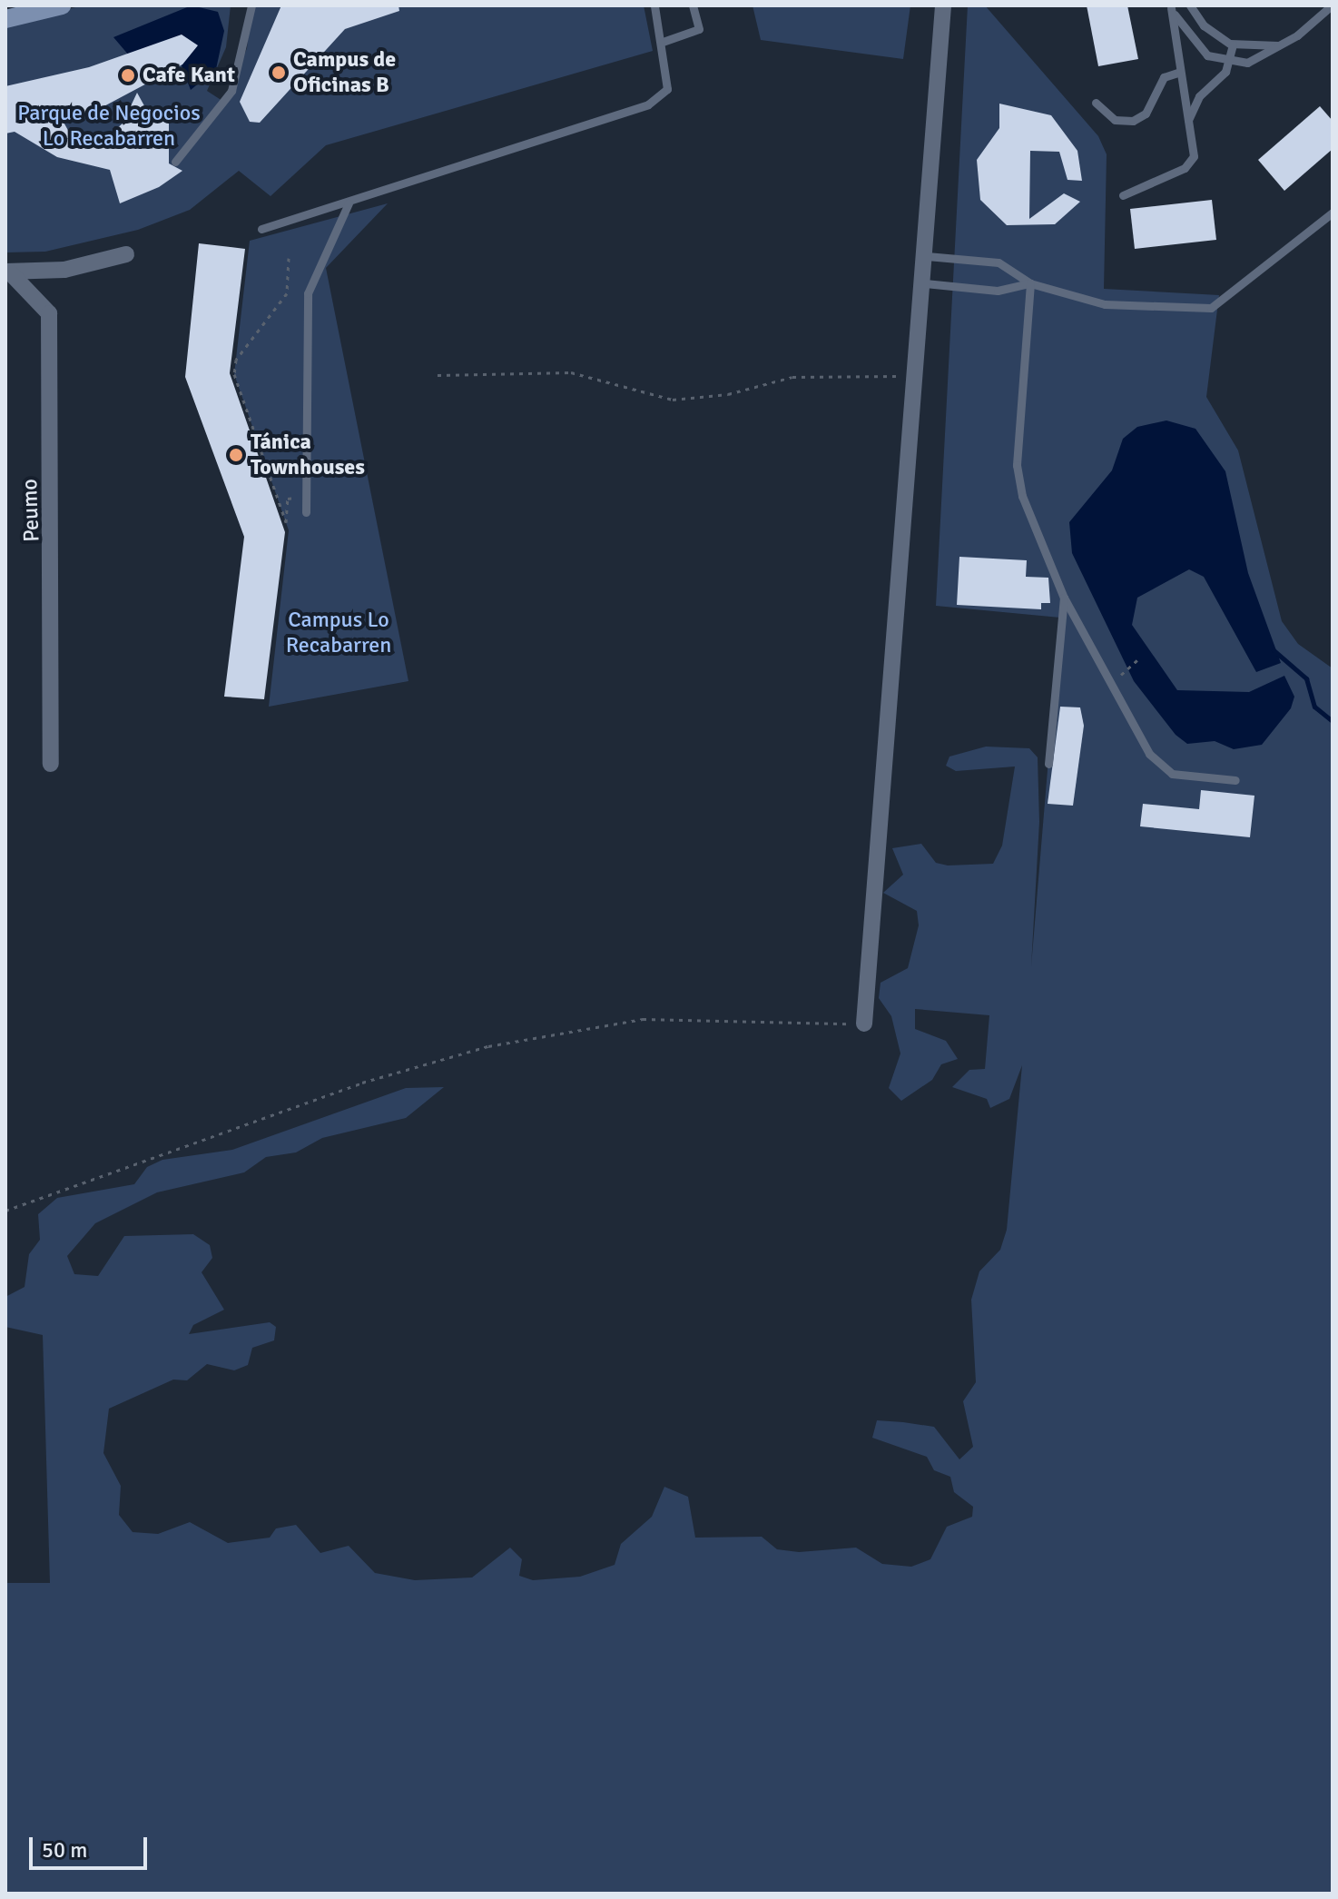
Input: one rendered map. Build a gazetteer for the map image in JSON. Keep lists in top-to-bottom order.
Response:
{
  "streets": {
    "street": ["Peumo"]
  },
  "parks": ["Parque de Negocios Lo Recabarren", "Campus Lo Recabarren"],
  "places": ["Campus de Oficinas B", "Cafe Kant", "Tánica Townhouses"],
  "scale_bar": "50 m"
}
